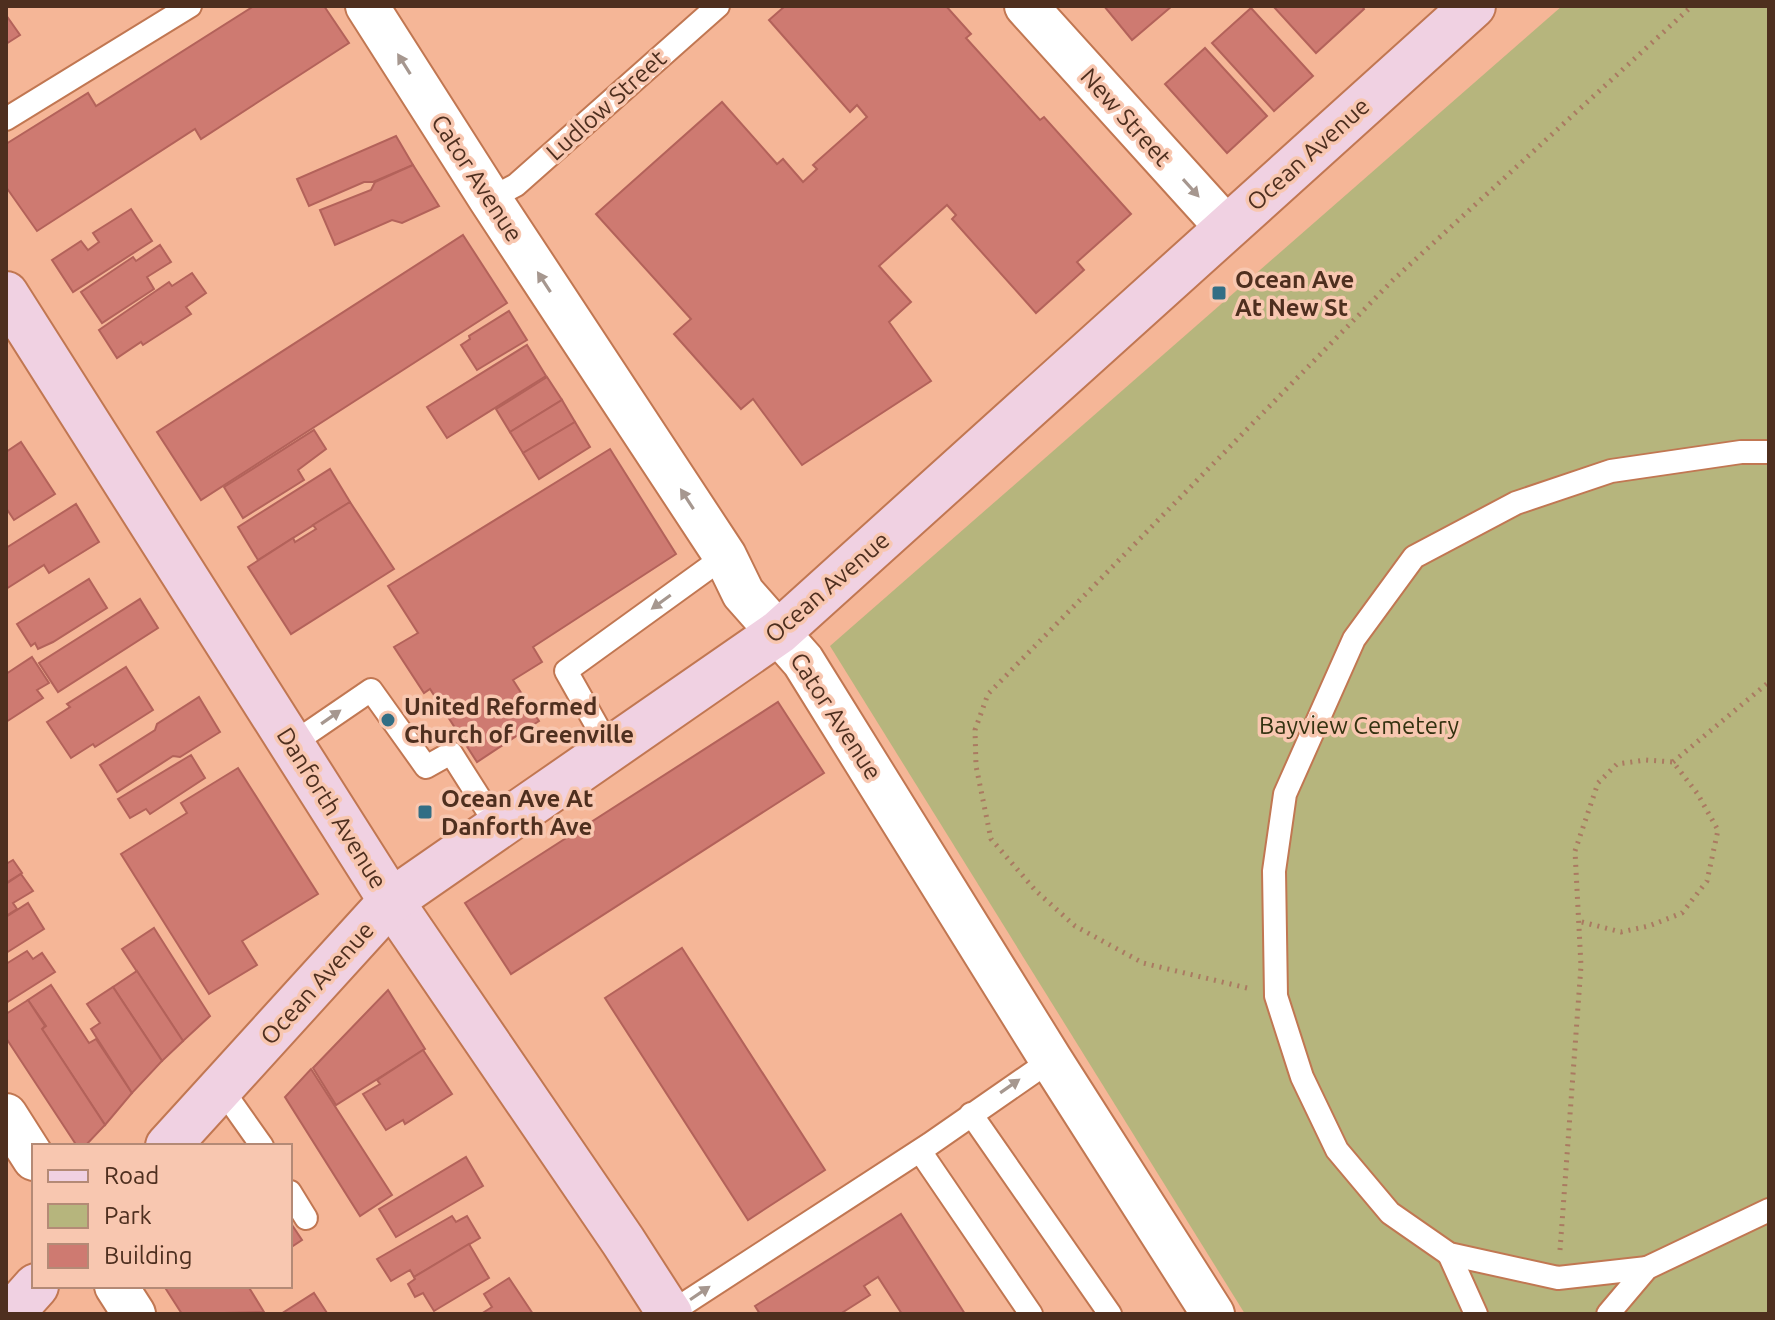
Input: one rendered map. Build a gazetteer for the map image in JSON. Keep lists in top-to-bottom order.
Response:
{
  "streets": {
    "street": [
      "New Street",
      "Ocean Avenue",
      "Cator Avenue",
      "Danforth Avenue"
    ],
    "lane": ["Ludlow Street"]
  },
  "crossings": [
    ["Ludlow Street", "Cator Avenue"],
    ["New Street", "Ocean Avenue"],
    ["Ocean Avenue", "Cator Avenue"],
    ["Ocean Avenue", "Danforth Avenue"]
  ],
  "one_way": ["New Street", "Cator Avenue"],
  "parks": ["Bayview Cemetery"],
  "places": {
    "transit": ["Ocean Ave At New St", "Ocean Ave At Danforth Ave"],
    "other": ["United Reformed Church of Greenville"]
  },
  "legend": ["Road", "Park", "Building"]
}
